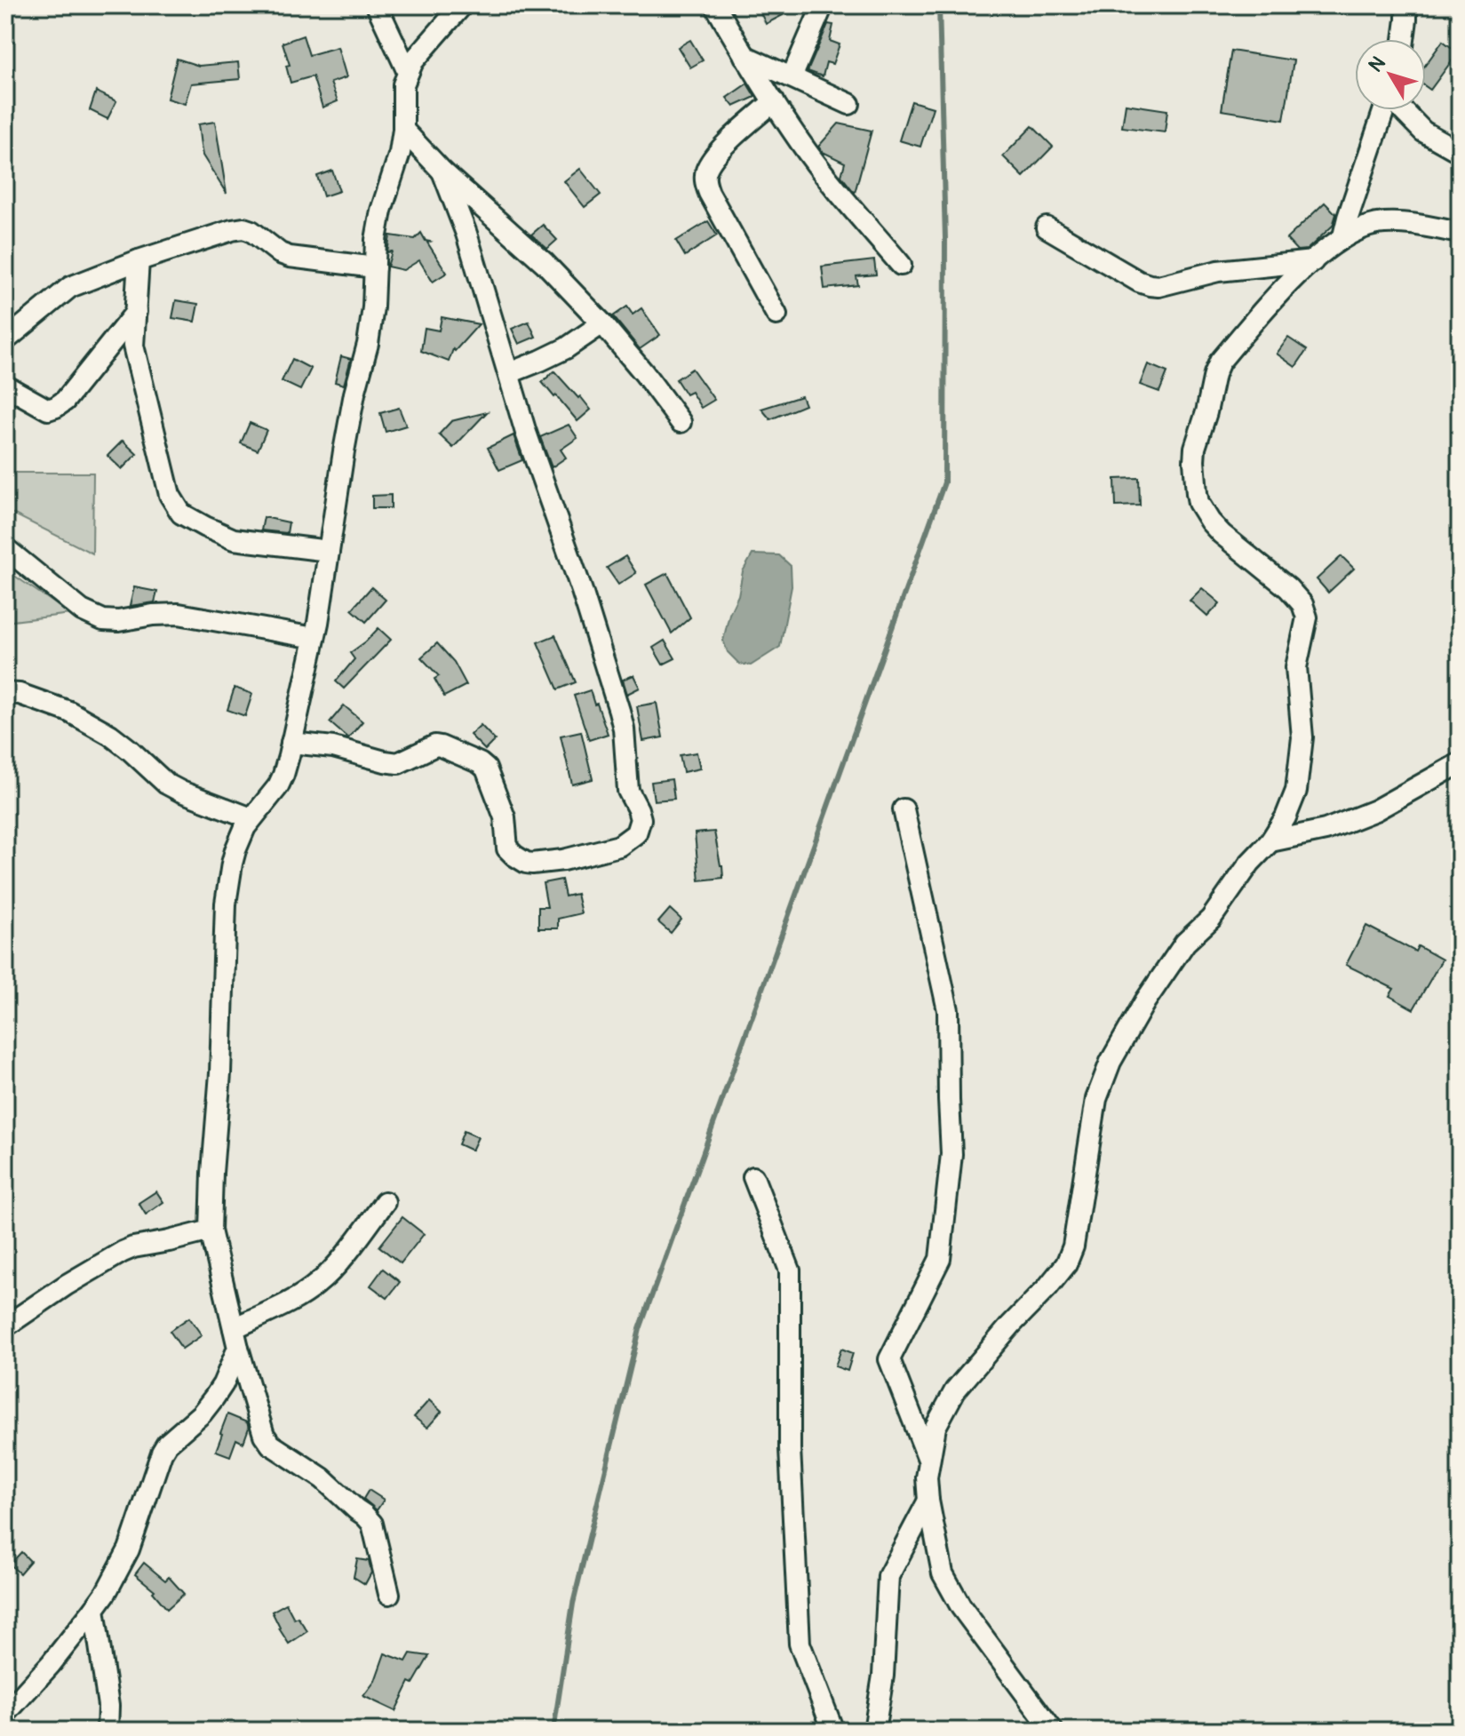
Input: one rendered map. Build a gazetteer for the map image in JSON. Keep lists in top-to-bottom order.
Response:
{
  "north": "top left"
}
